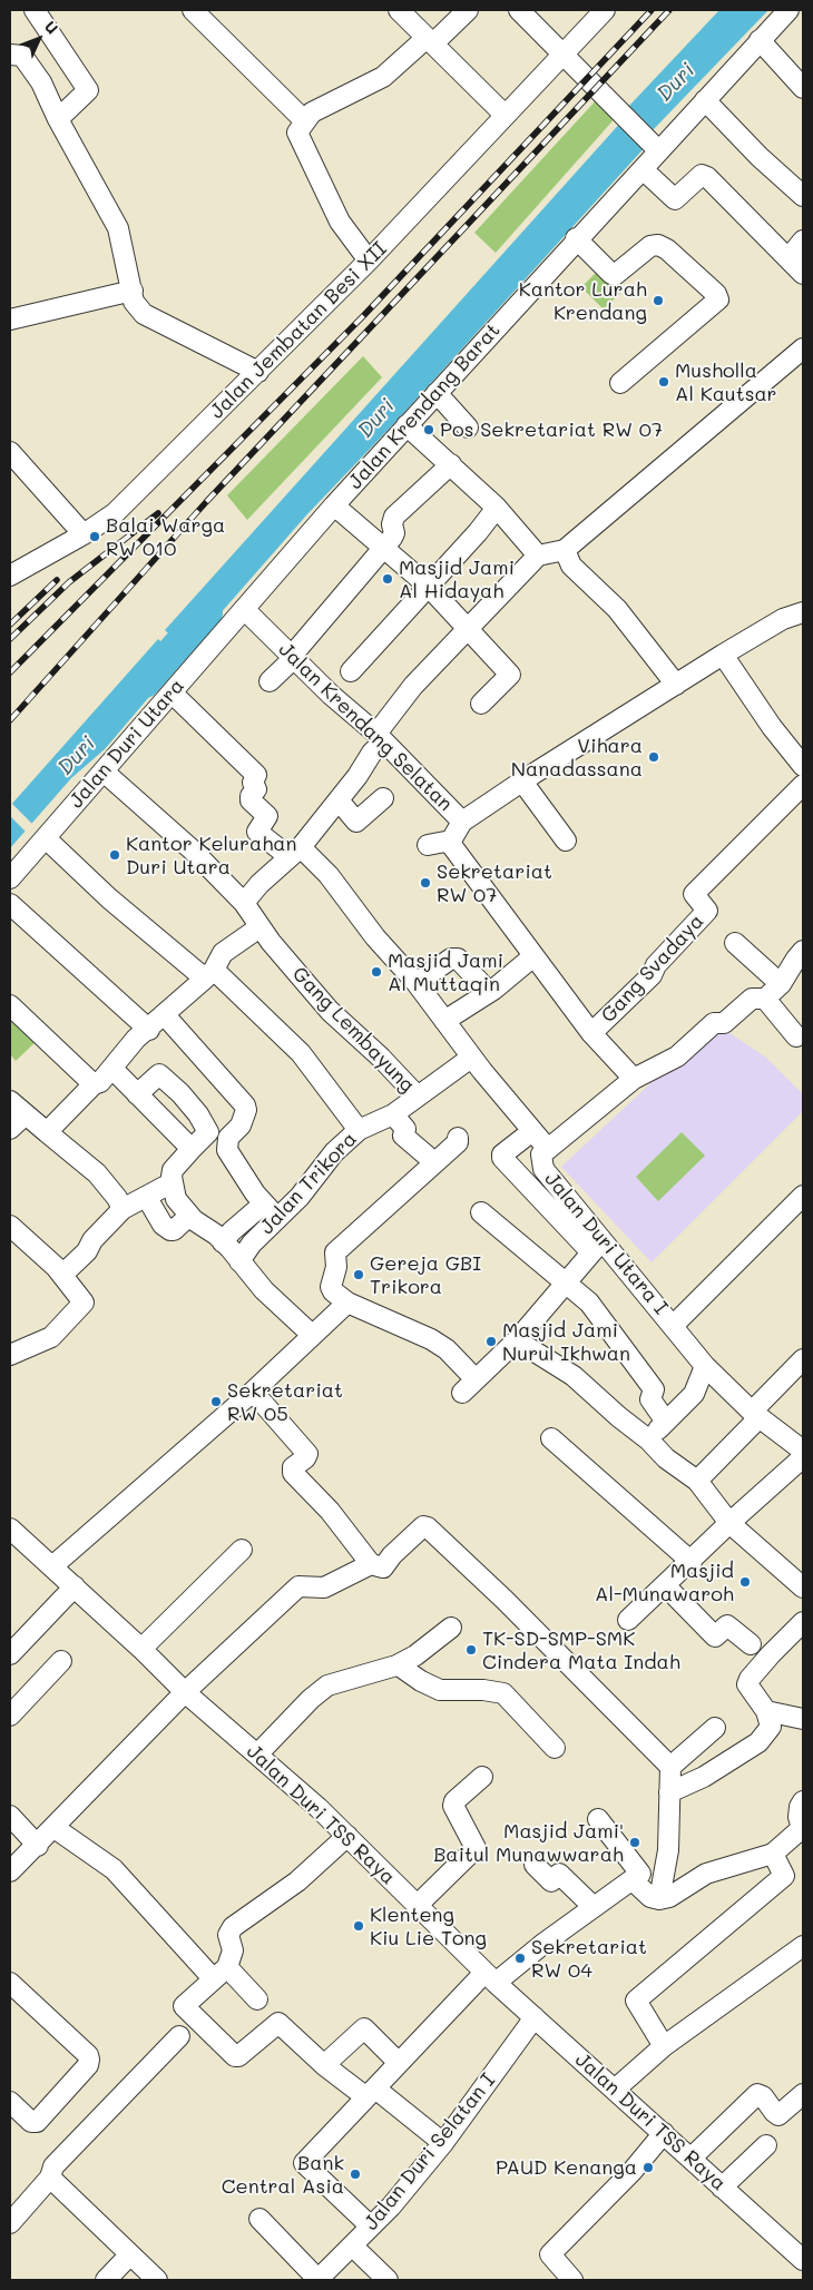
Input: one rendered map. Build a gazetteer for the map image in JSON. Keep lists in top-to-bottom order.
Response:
{
  "streets": {
    "street": [
      "Jalan Jembatan Besi XII",
      "Jalan Krendang Barat",
      "Jalan Krendang Selatan",
      "Jalan Duri Utara",
      "Gang Svadaya",
      "Gang Lembayung",
      "Jalan Trikora",
      "Jalan Duri Utara I",
      "Jalan Duri TSS Raya",
      "Jalan Duri Selatan I"
    ]
  },
  "crossings": [
    ["Jalan Krendang Barat", "Jalan Krendang Selatan"],
    ["Jalan Krendang Barat", "Jalan Duri Utara"],
    ["Jalan Krendang Selatan", "Jalan Duri Utara"],
    ["Jalan Duri Utara", "Gang Lembayung"],
    ["Gang Lembayung", "Jalan Trikora"],
    ["Jalan Duri TSS Raya", "Jalan Duri Selatan I"]
  ],
  "water": ["Duri"],
  "places": [
    "Kantor Lurah Krendang",
    "Musholla Al Kautsar",
    "Pos Sekretariat RW 07",
    "Balai Warga RW 010",
    "Masjid Jami Al Hidayah",
    "Vihara Nanadassana",
    "Kantor Kelurahan Duri Utara",
    "Sekretariat RW 07",
    "Masjid Jami Al Muttaqin",
    "Gereja GBI Trikora",
    "Masjid Jami Nurul Ikhwan",
    "Sekretariat RW 05",
    "Masjid Al-Munawaroh",
    "TK-SD-SMP-SMK Cindera Mata Indah",
    "Masjid Jami' Baitul Munawwarah",
    "Klenteng Kiu Lie Tong",
    "Sekretariat RW 04",
    "PAUD Kenanga",
    "Bank Central Asia"
  ],
  "north": "top right"
}
